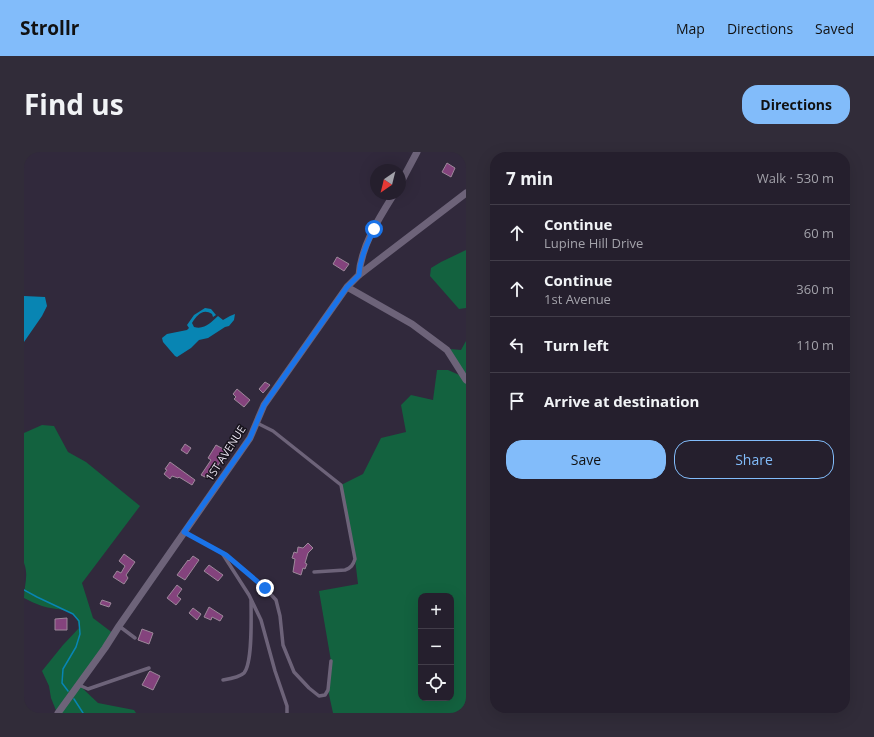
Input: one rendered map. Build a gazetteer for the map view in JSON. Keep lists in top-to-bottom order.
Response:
{
  "streets": {
    "street": ["1ST AVENUE"]
  },
  "north": "bottom left",
  "page": {
    "header": "Strollr",
    "nav": ["Map", "Directions", "Saved"],
    "title": "Find us",
    "buttons": [
      "Directions",
      ["Save", "Share"]
    ],
    "heading": ["7 min", "Walk · 530 m"],
    "list": [
      ["Continue", "Lupine Hill Drive", "60 m"],
      ["Continue", "1st Avenue", "360 m"],
      ["Turn left", "110 m"],
      "Arrive at destination"
    ],
    "map_buttons": ["+", "−"]
  }
}
